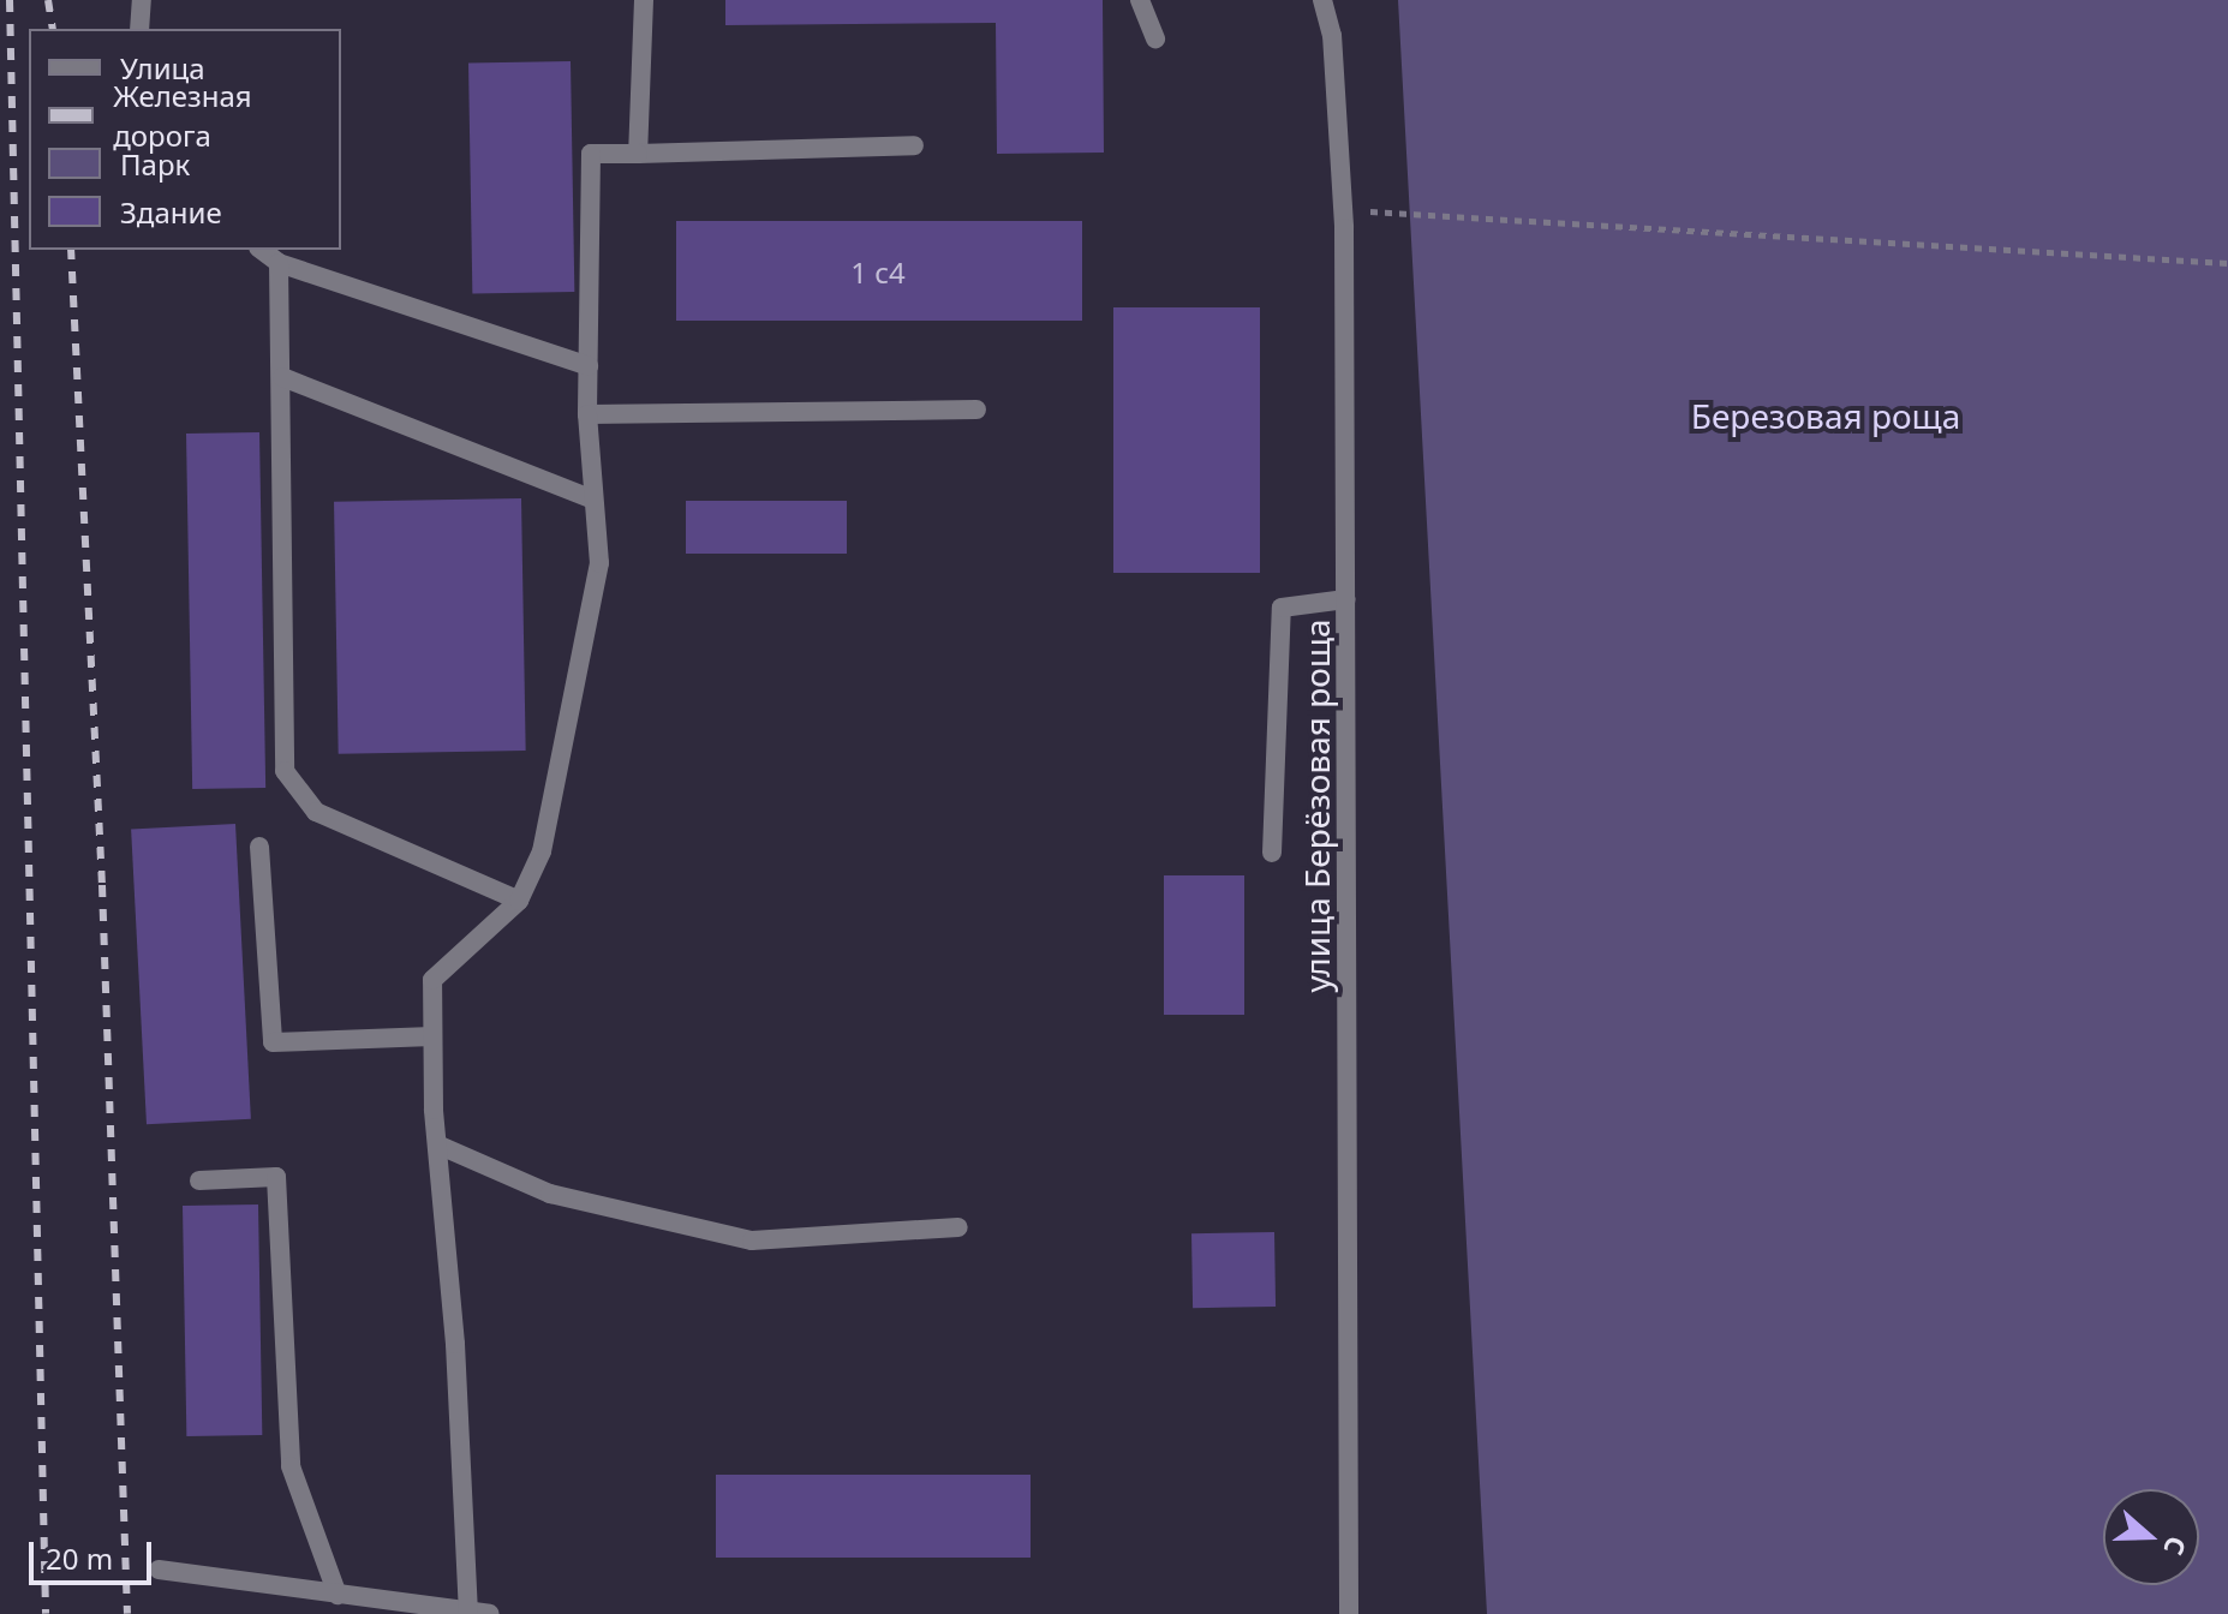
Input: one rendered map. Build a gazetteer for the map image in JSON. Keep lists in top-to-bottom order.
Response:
{
  "streets": {
    "street": ["улица Берёзовая роща"]
  },
  "parks": ["Березовая роща"],
  "house_numbers": ["1 с4"],
  "legend": [
    "Улица",
    "Железная дорога",
    "Парк",
    "Здание"
  ],
  "scale_bar": "20 m",
  "north": "right"
}
